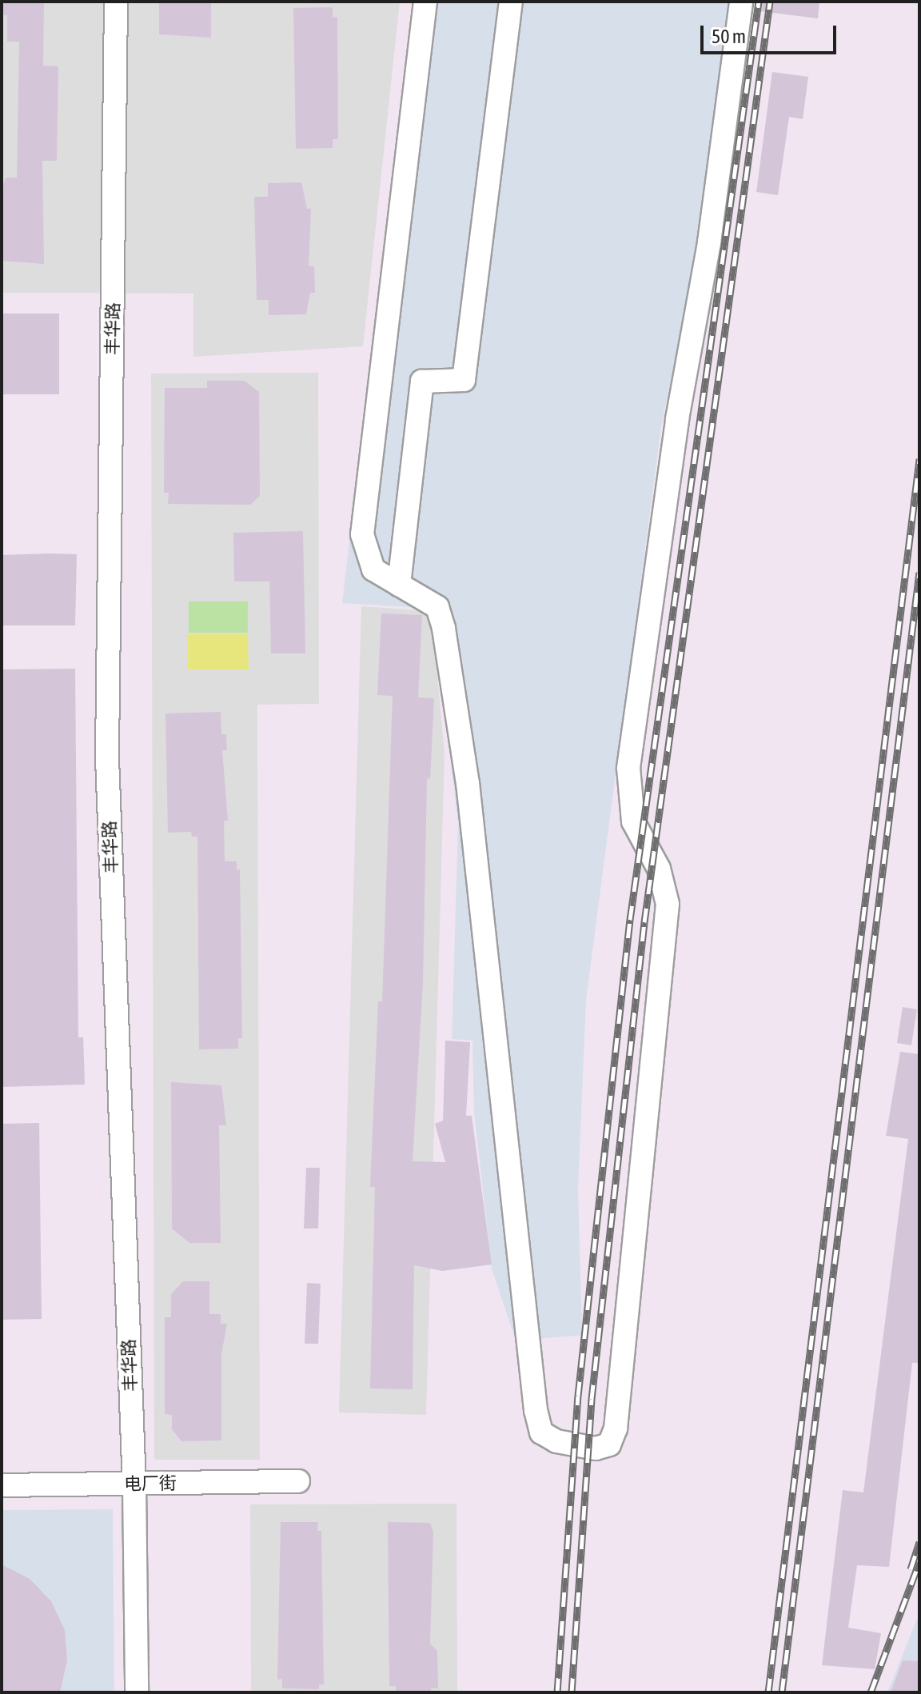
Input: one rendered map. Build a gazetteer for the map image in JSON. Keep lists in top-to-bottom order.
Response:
{
  "streets": {
    "street": ["丰华路", "电厂街"]
  },
  "crossings": [
    ["丰华路", "电厂街"]
  ],
  "scale_bar": "50 m"
}
